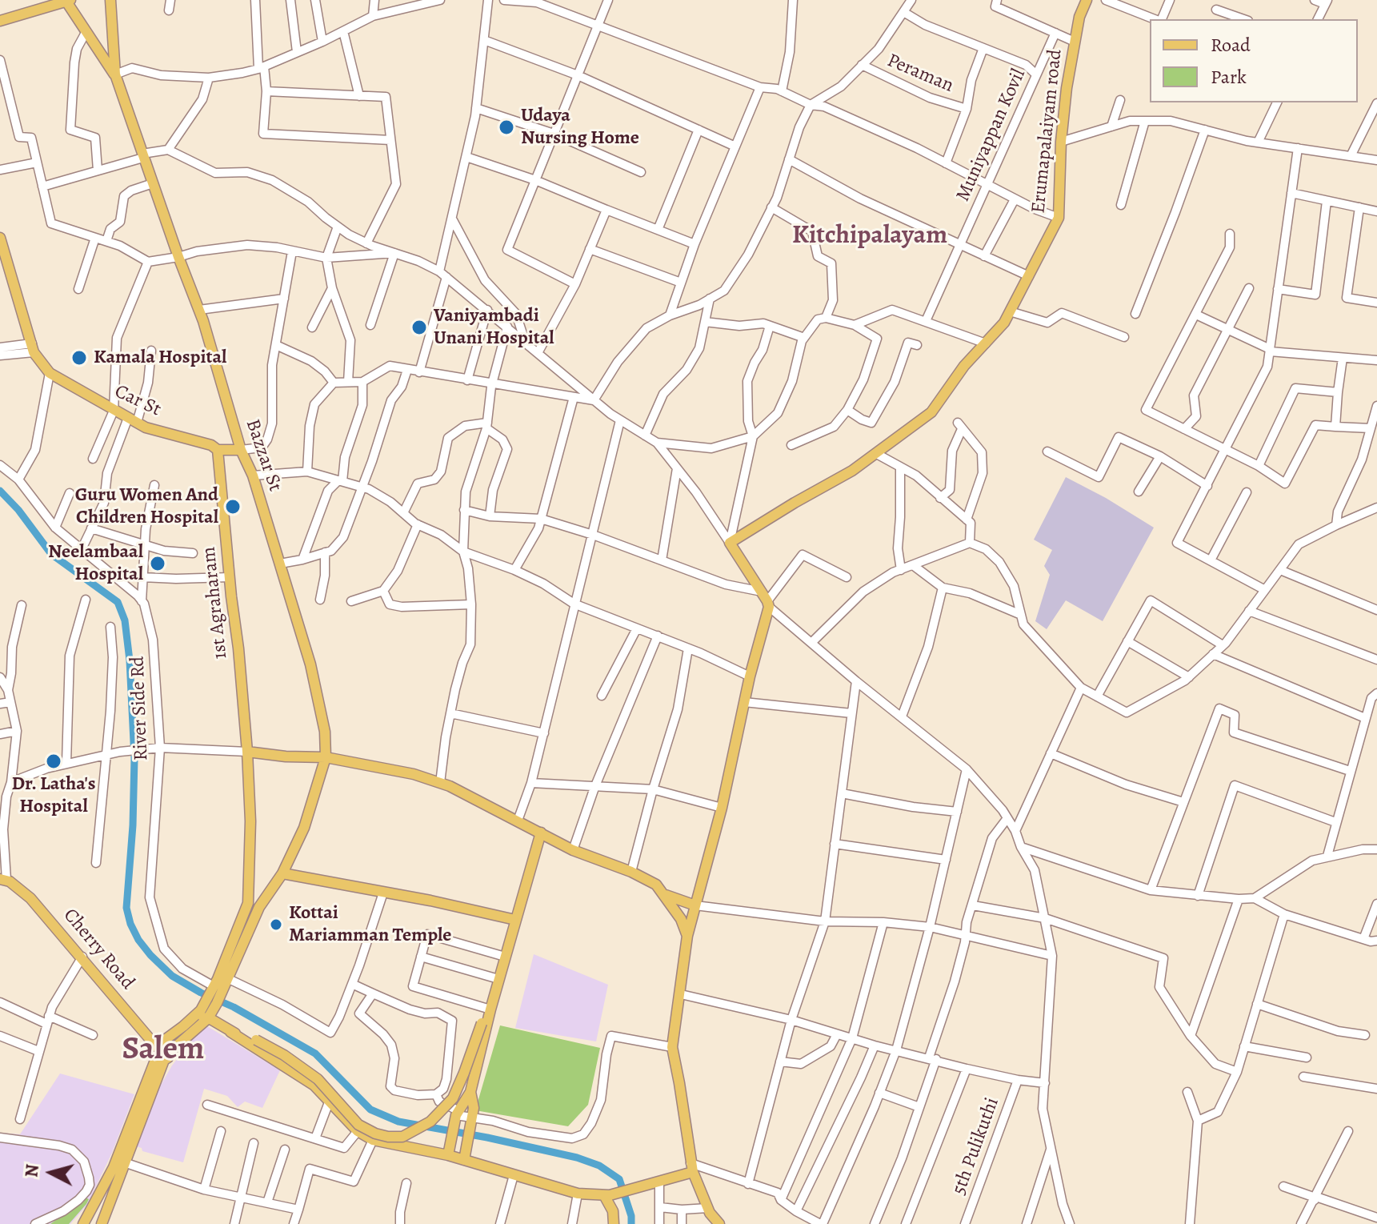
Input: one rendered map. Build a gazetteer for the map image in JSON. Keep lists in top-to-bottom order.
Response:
{
  "streets": {
    "main road": [
      "Erumapalaiyam road",
      "Car St",
      "Bazzar St",
      "1st Agraharam",
      "Cherry Road"
    ],
    "street": [
      "Peraman",
      "Muniyappan Kovil",
      "River Side Rd",
      "5th Pulikuthi"
    ]
  },
  "crossings": [
    ["Car St", "Bazzar St"],
    ["Car St", "1st Agraharam"],
    ["Bazzar St", "River Side Rd"]
  ],
  "districts": ["Kitchipalayam", "Salem"],
  "places": [
    "Udaya Nursing Home",
    "Vaniyambadi Unani Hospital",
    "Kamala Hospital",
    "Guru Women And Children Hospital",
    "Neelambaal Hospital",
    "Dr. Latha's Hospital",
    "Kottai Mariamman Temple"
  ],
  "legend": ["Road", "Park"],
  "north": "left"
}
